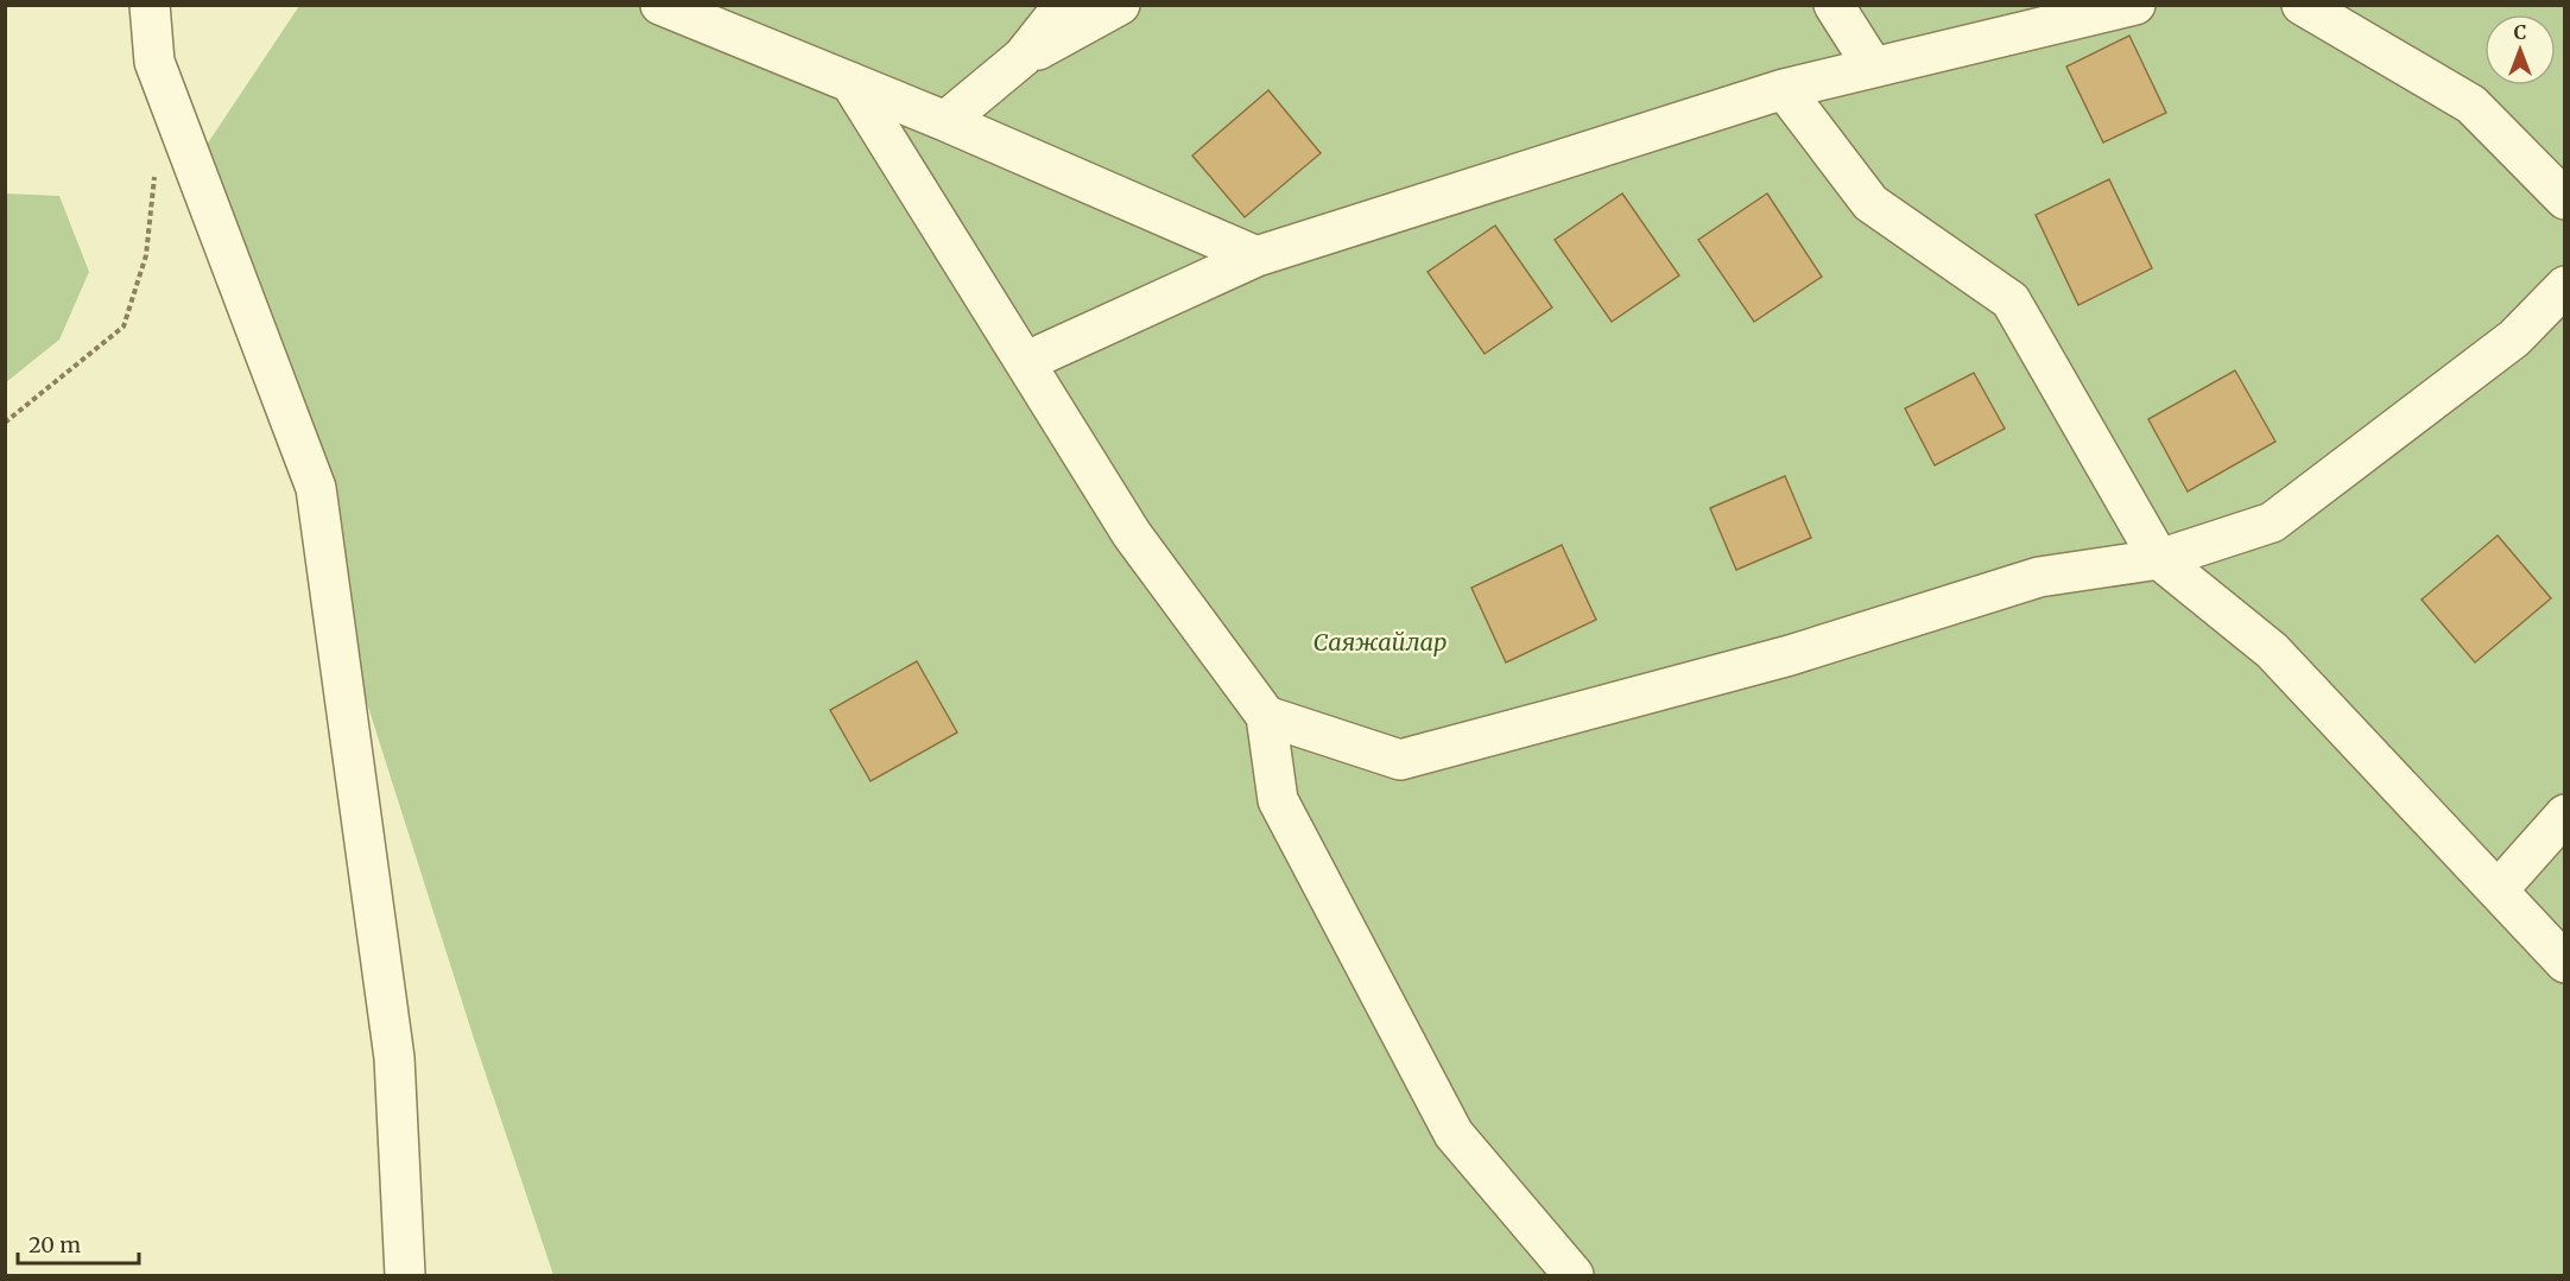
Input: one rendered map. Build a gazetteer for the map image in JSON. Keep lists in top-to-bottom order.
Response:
{
  "parks": ["Саяжайлар"],
  "scale_bar": "20 m",
  "north": "top"
}
